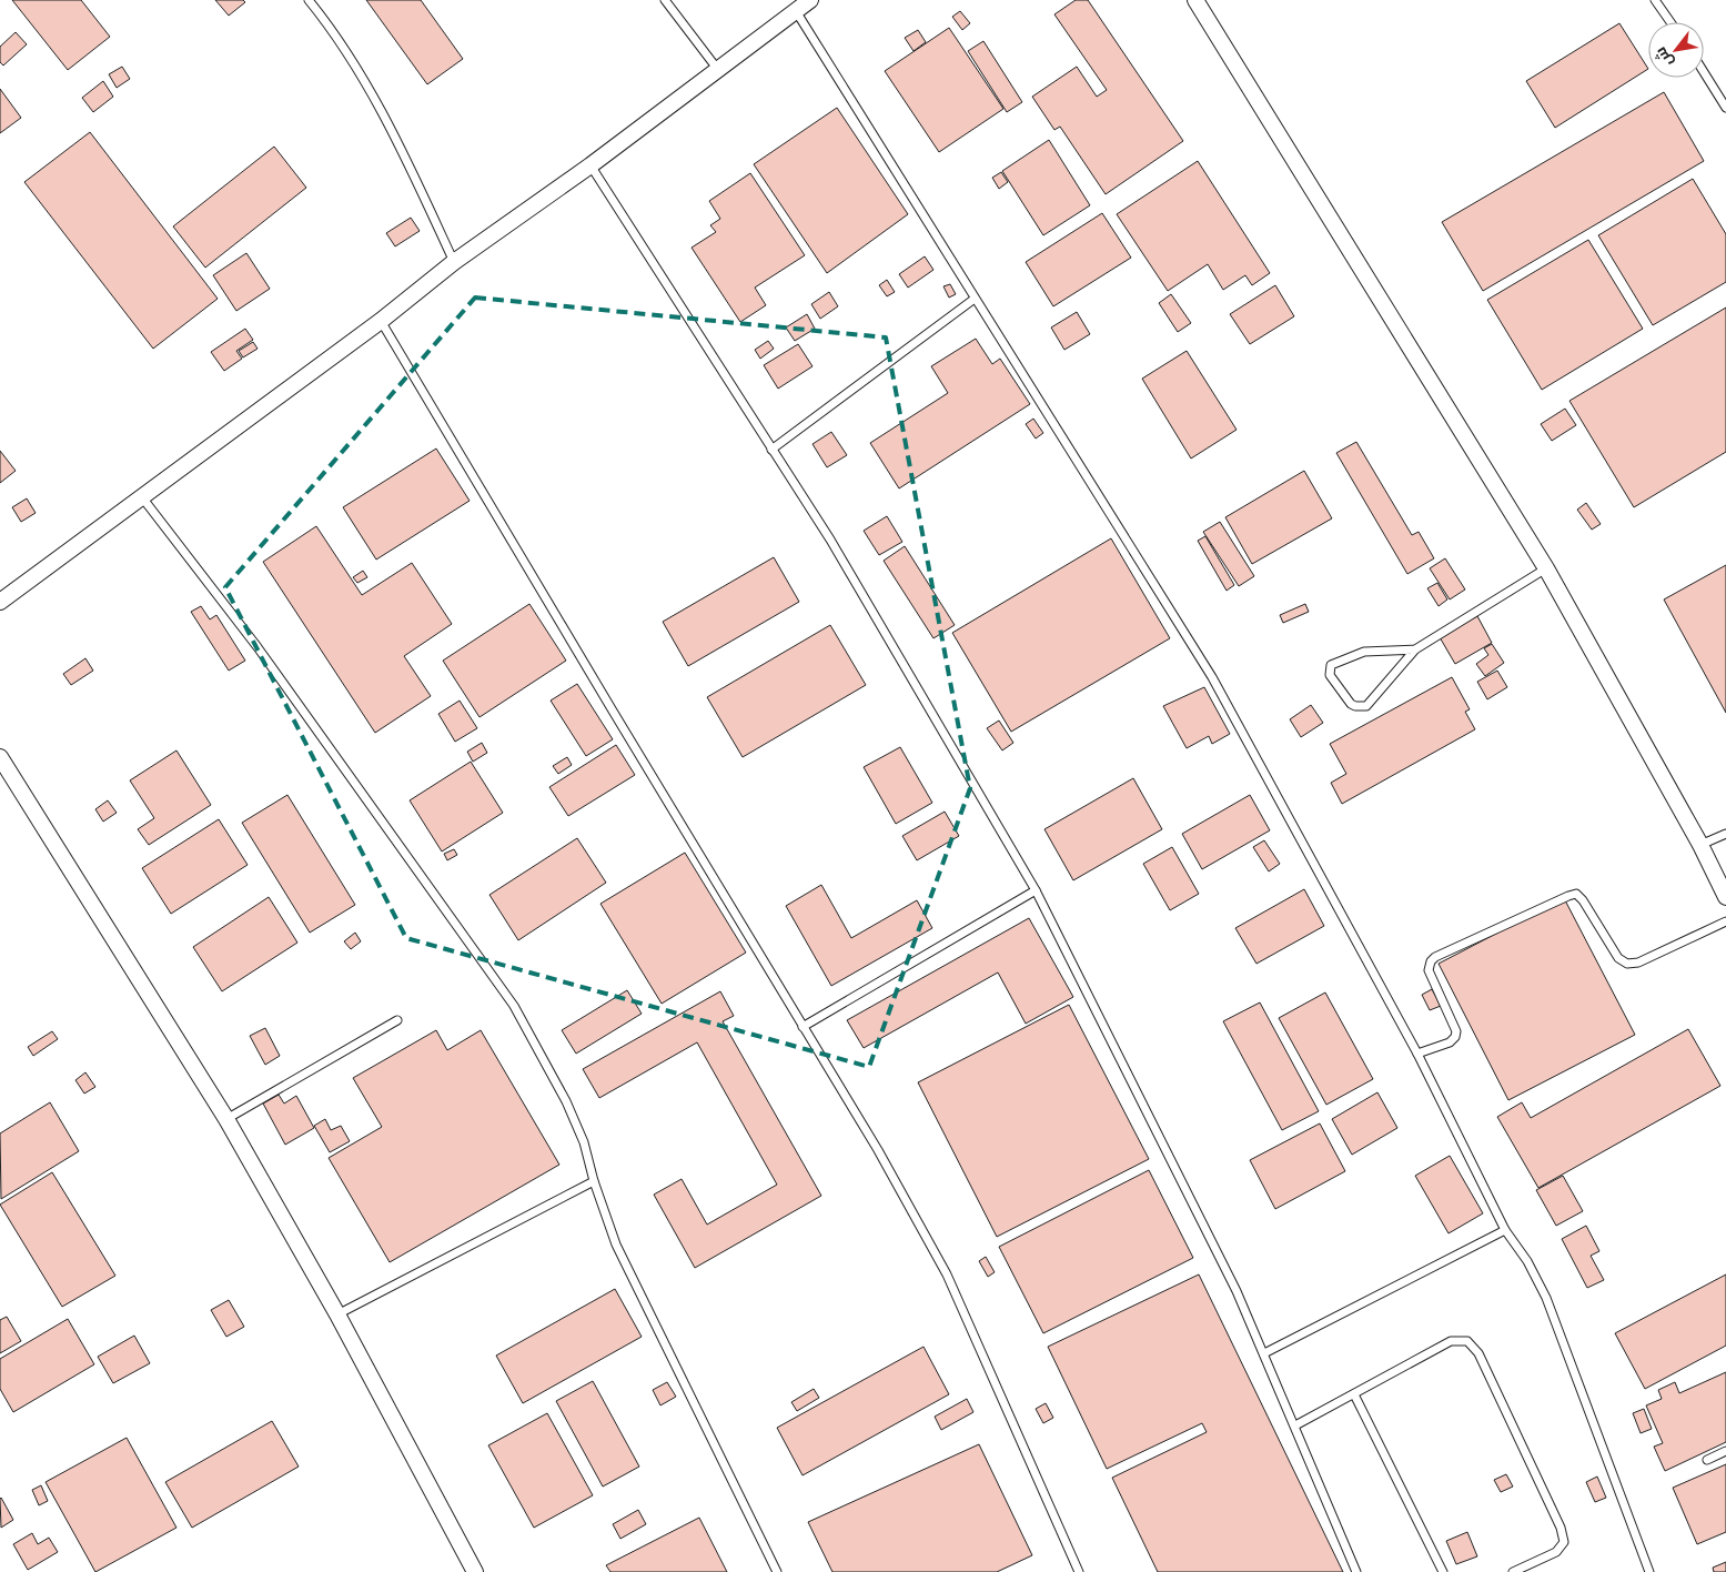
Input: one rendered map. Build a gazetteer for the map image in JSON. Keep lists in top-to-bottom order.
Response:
{
  "north": "bottom left"
}
